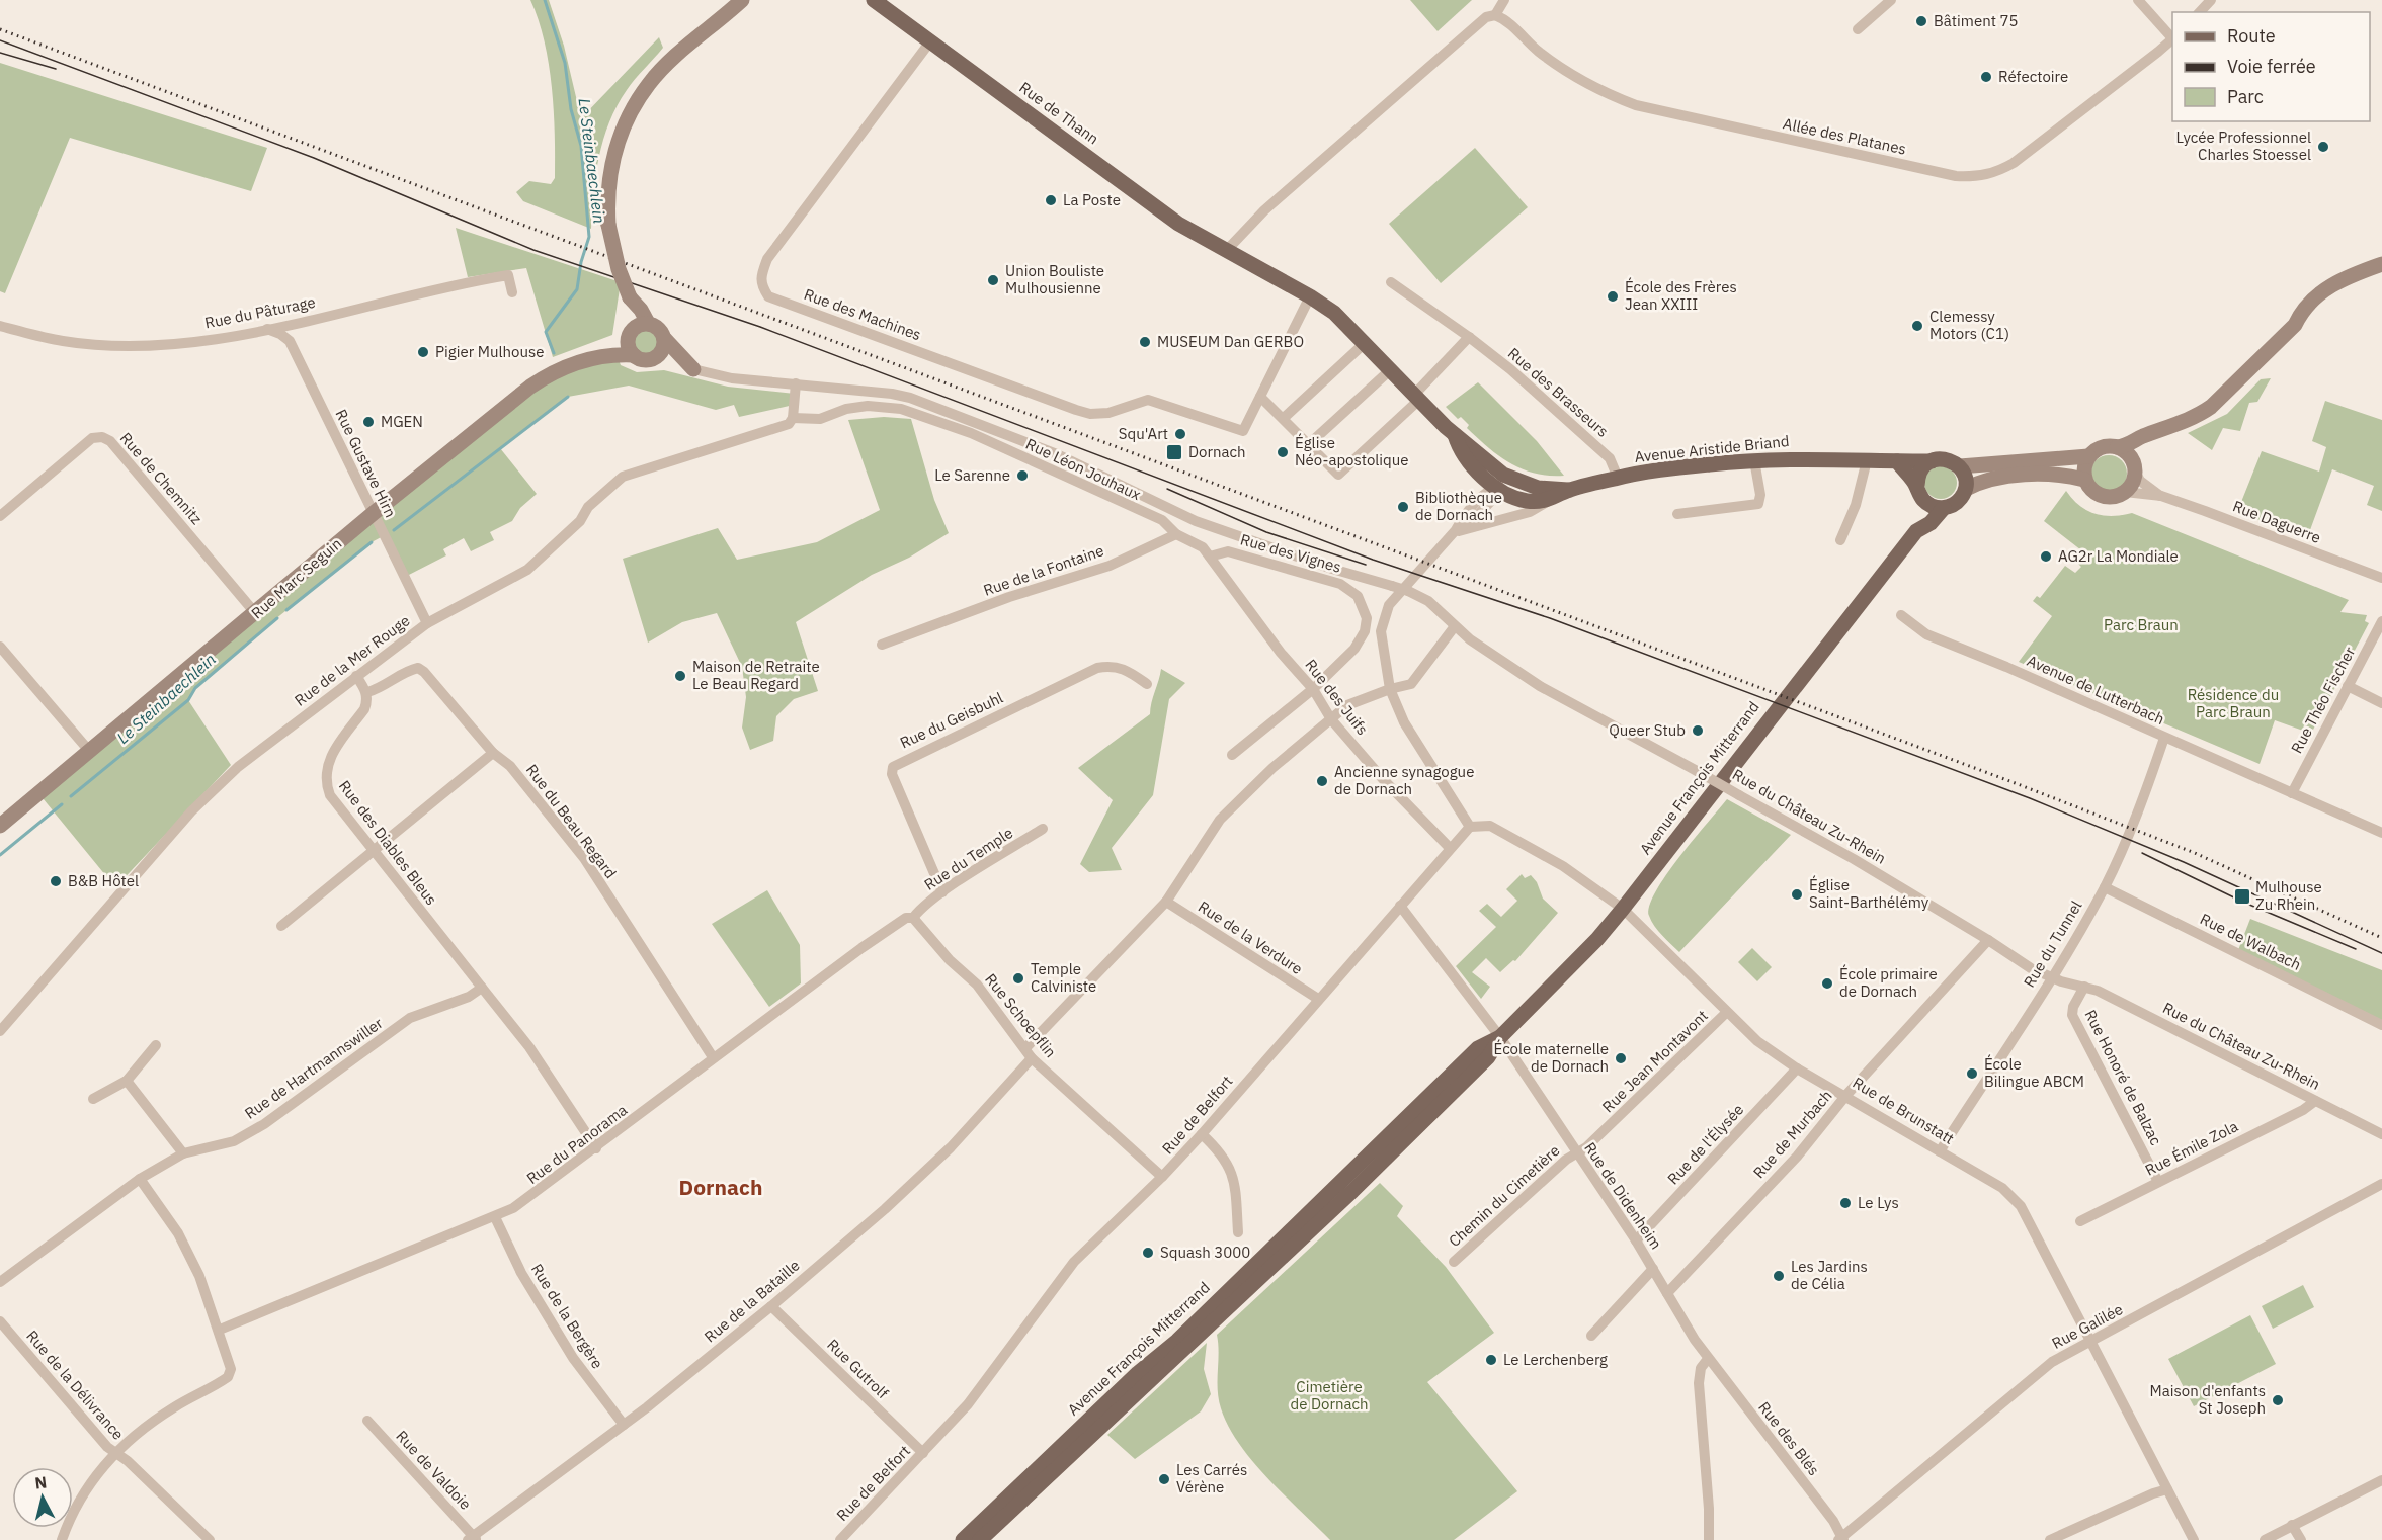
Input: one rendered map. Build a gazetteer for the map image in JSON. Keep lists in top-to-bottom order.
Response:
{
  "streets": {
    "main road": ["Rue de Thann", "Avenue Aristide Briand", "Avenue François Mitterrand"],
    "street": [
      "Allée des Platanes",
      "Rue du Pâturage",
      "Rue des Machines",
      "Rue des Brasseurs",
      "Rue Gustave Hirn",
      "Rue Léon Jouhaux",
      "Rue de Chemnitz",
      "Rue Daguerre",
      "Rue des Vignes",
      "Rue de la Fontaine",
      "Rue Marc Seguin",
      "Rue de la Mer Rouge",
      "Avenue de Lutterbach",
      "Rue des Juifs",
      "Rue Théo Fischer",
      "Rue du Geisbuhl",
      "Rue du Château Zu-Rhein",
      "Rue du Beau Regard",
      "Rue des Diables Bleus",
      "Rue du Temple",
      "Rue de la Verdure",
      "Rue de Walbach",
      "Rue du Tunnel",
      "Rue Schoepflin",
      "Rue Jean Montavont",
      "Rue de Hartmannswiller",
      "Rue Honoré de Balzac",
      "Rue de Brunstatt",
      "Rue de Belfort",
      "Rue de Murbach",
      "Rue du Panorama",
      "Rue de l'Élysée",
      "Rue Émile Zola",
      "Chemin du Cimetière",
      "Rue de Didenheim",
      "Rue de la Bataille",
      "Rue de la Bergère",
      "Rue Galilée",
      "Rue Gutrolf",
      "Rue de la Délivrance",
      "Rue des Blés",
      "Rue de Valdoie"
    ]
  },
  "crossings": [
    ["Rue de Thann", "Rue des Machines"],
    ["Rue de Thann", "Avenue Aristide Briand"],
    ["Rue des Brasseurs", "Avenue Aristide Briand"],
    ["Avenue Aristide Briand", "Avenue François Mitterrand"],
    ["Rue Gustave Hirn", "Rue Marc Seguin"],
    ["Rue Gustave Hirn", "Rue de la Mer Rouge"],
    ["Rue Léon Jouhaux", "Rue Marc Seguin"],
    ["Rue Léon Jouhaux", "Rue du Château Zu-Rhein"],
    ["Rue de Chemnitz", "Rue Marc Seguin"],
    ["Rue des Vignes", "Rue des Juifs"],
    ["Rue de la Fontaine", "Rue de la Mer Rouge"],
    ["Avenue de Lutterbach", "Rue Théo Fischer"],
    ["Avenue de Lutterbach", "Rue du Tunnel"],
    ["Rue des Juifs", "Rue de Belfort"],
    ["Rue du Geisbuhl", "Rue du Temple"],
    ["Avenue François Mitterrand", "Rue de Brunstatt"],
    ["Avenue François Mitterrand", "Rue de Didenheim"],
    ["Rue du Château Zu-Rhein", "Rue du Tunnel"],
    ["Rue du Château Zu-Rhein", "Rue Honoré de Balzac"],
    ["Rue du Château Zu-Rhein", "Rue de Murbach"],
    ["Rue du Château Zu-Rhein", "Rue Émile Zola"],
    ["Rue du Beau Regard", "Rue des Diables Bleus"],
    ["Rue du Beau Regard", "Rue du Panorama"],
    ["Rue des Diables Bleus", "Rue de Hartmannswiller"],
    ["Rue du Temple", "Rue Schoepflin"],
    ["Rue du Temple", "Rue du Panorama"],
    ["Rue de la Verdure", "Rue de Belfort"],
    ["Rue de Walbach", "Rue du Tunnel"],
    ["Rue du Tunnel", "Rue de Brunstatt"],
    ["Rue Schoepflin", "Rue de Belfort"],
    ["Rue Schoepflin", "Rue du Panorama"],
    ["Rue Schoepflin", "Rue de la Bataille"],
    ["Rue Jean Montavont", "Rue de Brunstatt"],
    ["Rue Jean Montavont", "Chemin du Cimetière"],
    ["Rue Jean Montavont", "Rue de Didenheim"],
    ["Rue Honoré de Balzac", "Rue Émile Zola"],
    ["Rue de Brunstatt", "Rue de Belfort"],
    ["Rue de Brunstatt", "Rue de Murbach"],
    ["Rue de Brunstatt", "Rue de l'Élysée"],
    ["Rue de Brunstatt", "Rue Galilée"],
    ["Rue de Belfort", "Rue de Didenheim"],
    ["Rue de Belfort", "Rue Gutrolf"],
    ["Rue de Murbach", "Rue de Didenheim"],
    ["Rue du Panorama", "Rue de la Bergère"],
    ["Rue de l'Élysée", "Rue de Didenheim"],
    ["Chemin du Cimetière", "Rue de Didenheim"],
    ["Rue de Didenheim", "Rue des Blés"],
    ["Rue de la Bataille", "Rue de la Bergère"],
    ["Rue de la Bataille", "Rue Gutrolf"],
    ["Rue de la Bataille", "Rue de Valdoie"],
    ["Rue Galilée", "Rue des Blés"]
  ],
  "districts": ["Dornach"],
  "water": ["Le Steinbaechlein"],
  "parks": ["Parc Braun", "Résidence du Parc Braun", "Cimetière de Dornach"],
  "places": {
    "other": [
      "Bâtiment 75",
      "Réfectoire",
      "Lycée Professionnel Charles Stoessel",
      "La Poste",
      "Union Bouliste Mulhousienne",
      "École des Frères Jean XXIII",
      "Clemessy Motors (C1)",
      "MUSEUM Dan GERBO",
      "Pigier Mulhouse",
      "MGEN",
      "Squ'Art",
      "Église Néo-apostolique",
      "Le Sarenne",
      "Bibliothèque de Dornach",
      "AG2r La Mondiale",
      "Maison de Retraite Le Beau Regard",
      "Queer Stub",
      "Ancienne synagogue de Dornach",
      "B&B Hôtel",
      "Église Saint-Barthélémy",
      "Temple Calviniste",
      "École primaire de Dornach",
      "École maternelle de Dornach",
      "École Bilingue ABCM",
      "Le Lys",
      "Squash 3000",
      "Les Jardins de Célia",
      "Le Lerchenberg",
      "Maison d'enfants St Joseph",
      "Les Carrés Vérène"
    ],
    "transit": ["Dornach", "Mulhouse Zu Rhein"]
  },
  "legend": ["Route", "Voie ferrée", "Parc"],
  "north": "top"
}
